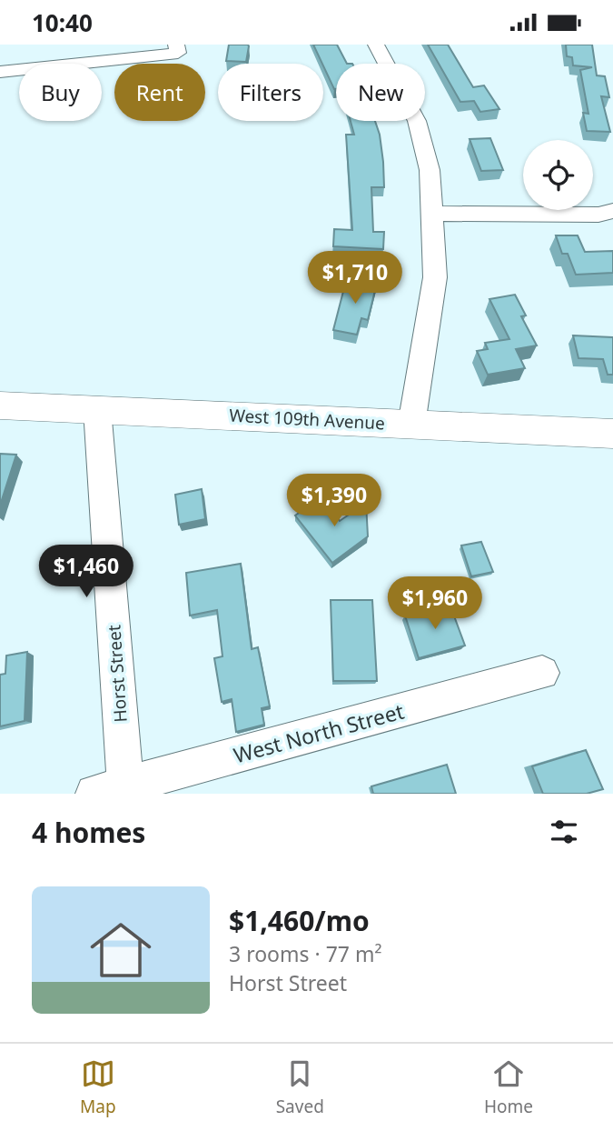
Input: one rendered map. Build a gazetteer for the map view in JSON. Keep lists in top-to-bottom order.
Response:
{
  "streets": {
    "main road": ["West 109th Avenue"],
    "street": ["Horst Street", "West North Street"]
  },
  "crossings": [
    ["West 109th Avenue", "Horst Street"],
    ["Horst Street", "West North Street"]
  ],
  "page": {
    "status": "10:40",
    "chip": [
      "Buy",
      "Rent",
      "Filters",
      "New"
    ],
    "price": [
      "$1,710",
      "$1,390",
      "$1,460",
      "$1,960"
    ],
    "heading": "4 homes",
    "list": [
      {
        "name": "$1,460/mo",
        "note": "3 rooms · 77 m² · Horst Street"
      }
    ],
    "tabs": ["Map", "Saved", "Home"]
  }
}
